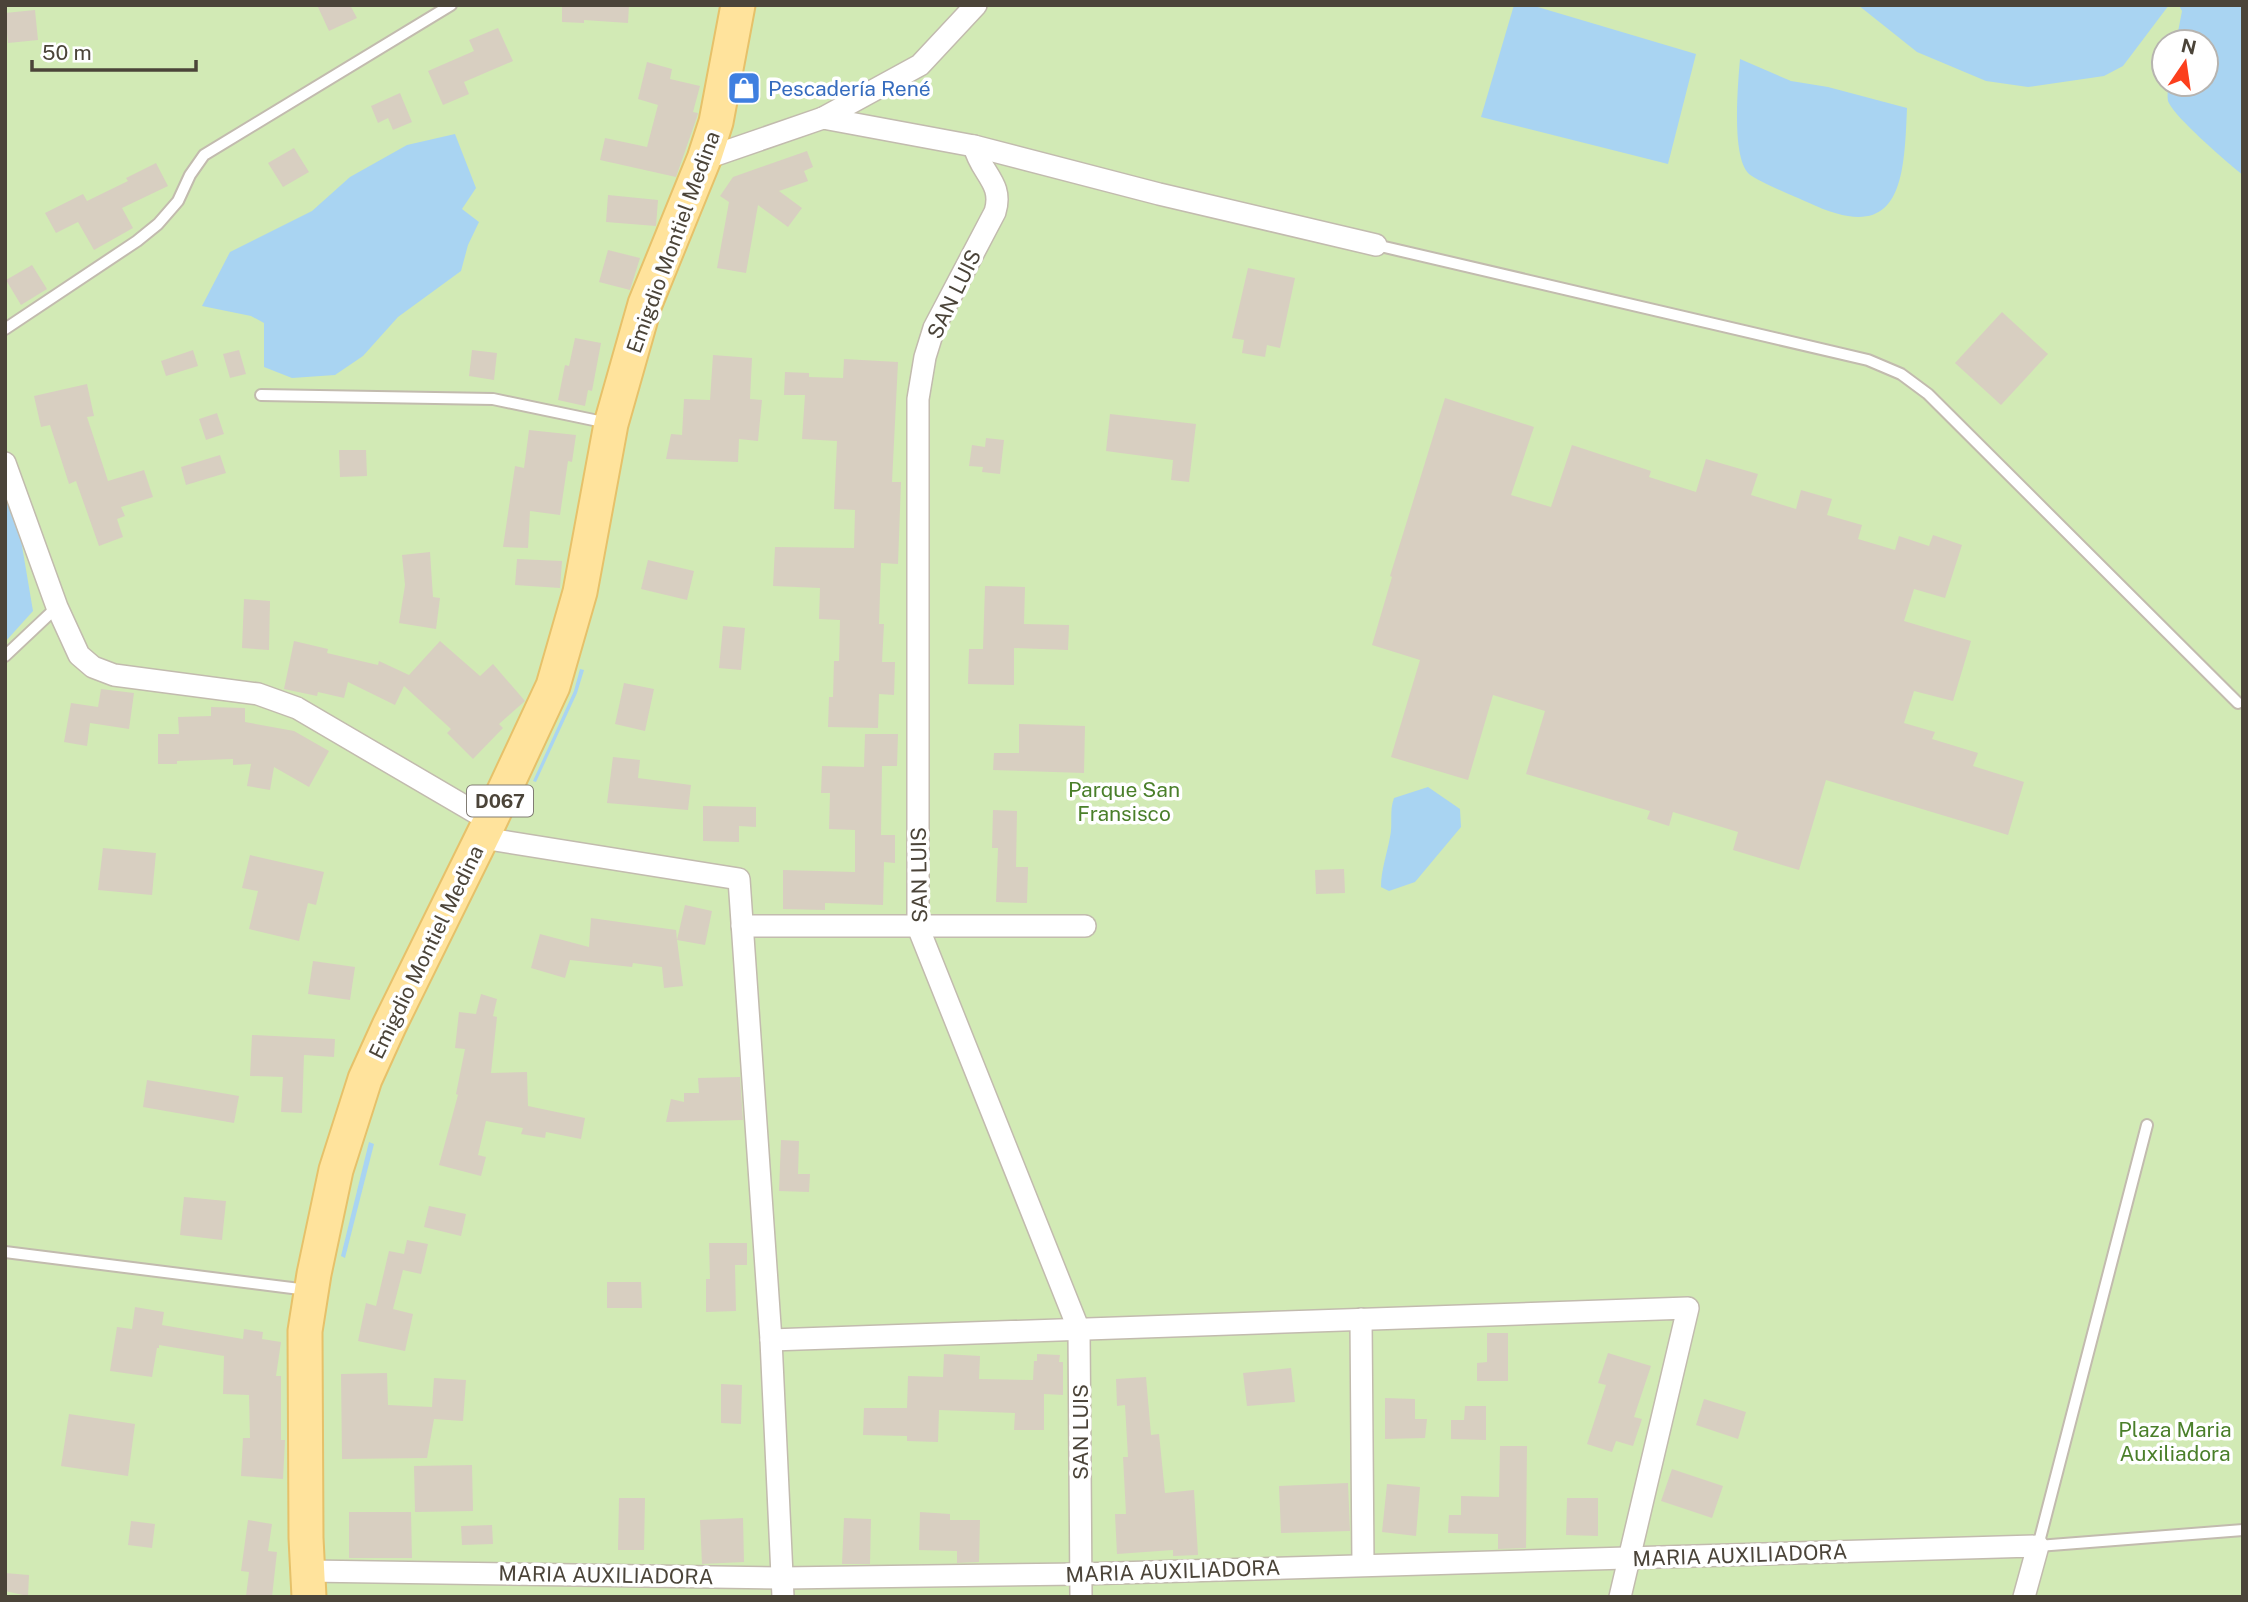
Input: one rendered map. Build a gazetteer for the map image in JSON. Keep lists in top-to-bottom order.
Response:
{
  "streets": {
    "main road": ["Emigdio Montiel Medina", "D067"],
    "street": ["SAN LUIS", "MARIA AUXILIADORA"]
  },
  "crossings": [
    ["Emigdio Montiel Medina", "MARIA AUXILIADORA"],
    ["SAN LUIS", "MARIA AUXILIADORA"]
  ],
  "parks": ["Parque San Fransisco", "Plaza Maria Auxiliadora"],
  "places": {
    "shop": ["Pescadería René"]
  },
  "scale_bar": "50 m",
  "north": "top"
}
